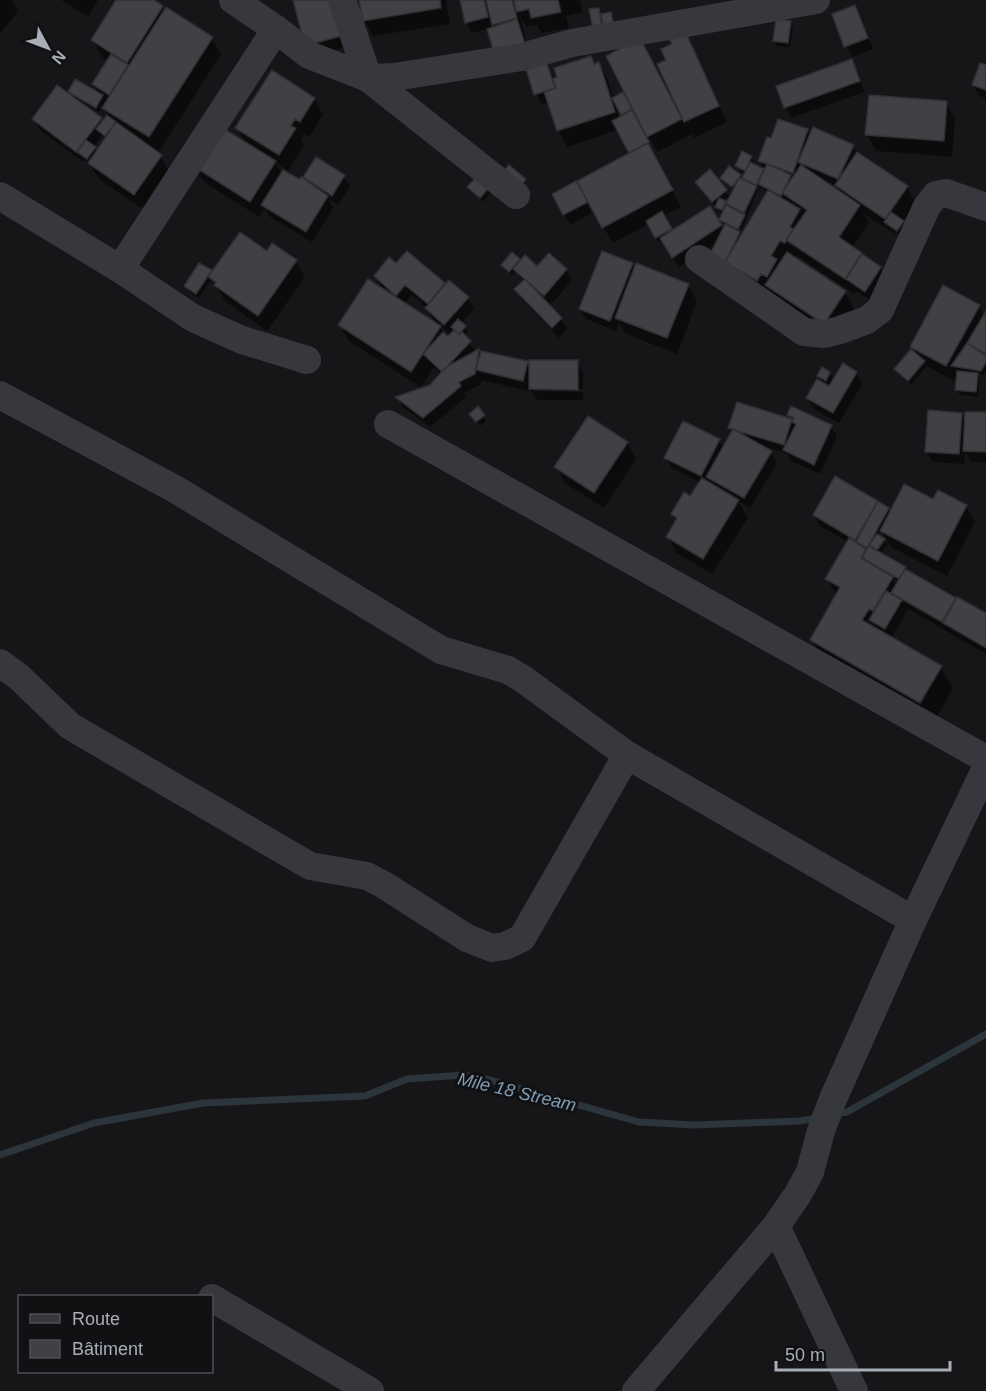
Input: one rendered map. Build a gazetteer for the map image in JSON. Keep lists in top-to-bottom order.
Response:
{
  "water": ["Mile 18 Stream"],
  "legend": ["Route", "Bâtiment"],
  "scale_bar": "50 m",
  "north": "bottom right"
}
